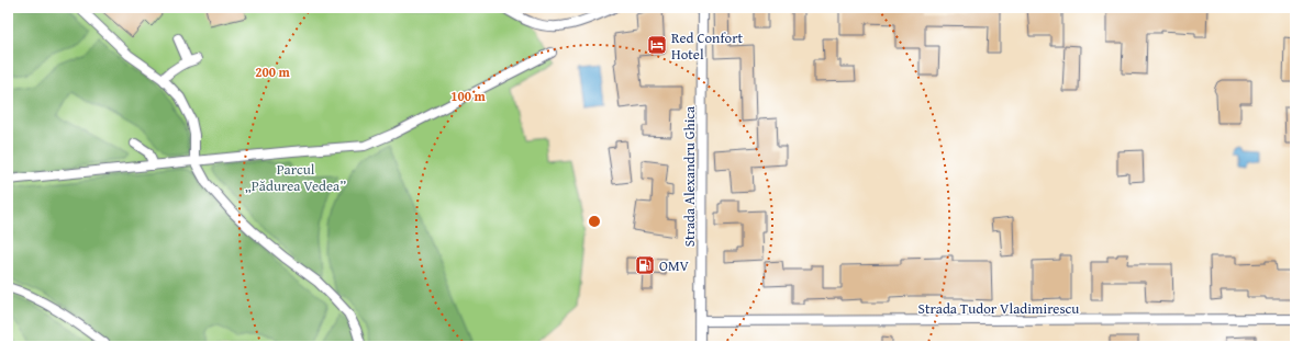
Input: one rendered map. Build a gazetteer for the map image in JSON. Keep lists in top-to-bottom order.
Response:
{
  "streets": {
    "street": ["Strada Alexandru Ghica", "Strada Tudor Vladimirescu"]
  },
  "crossings": [
    ["Strada Alexandru Ghica", "Strada Tudor Vladimirescu"]
  ],
  "parks": ["Parcul „Pădurea Vedea”"],
  "places": {
    "hotel": ["Red Confort Hotel"],
    "fuel station": ["OMV"]
  },
  "rings": ["200 m", "100 m"]
}
